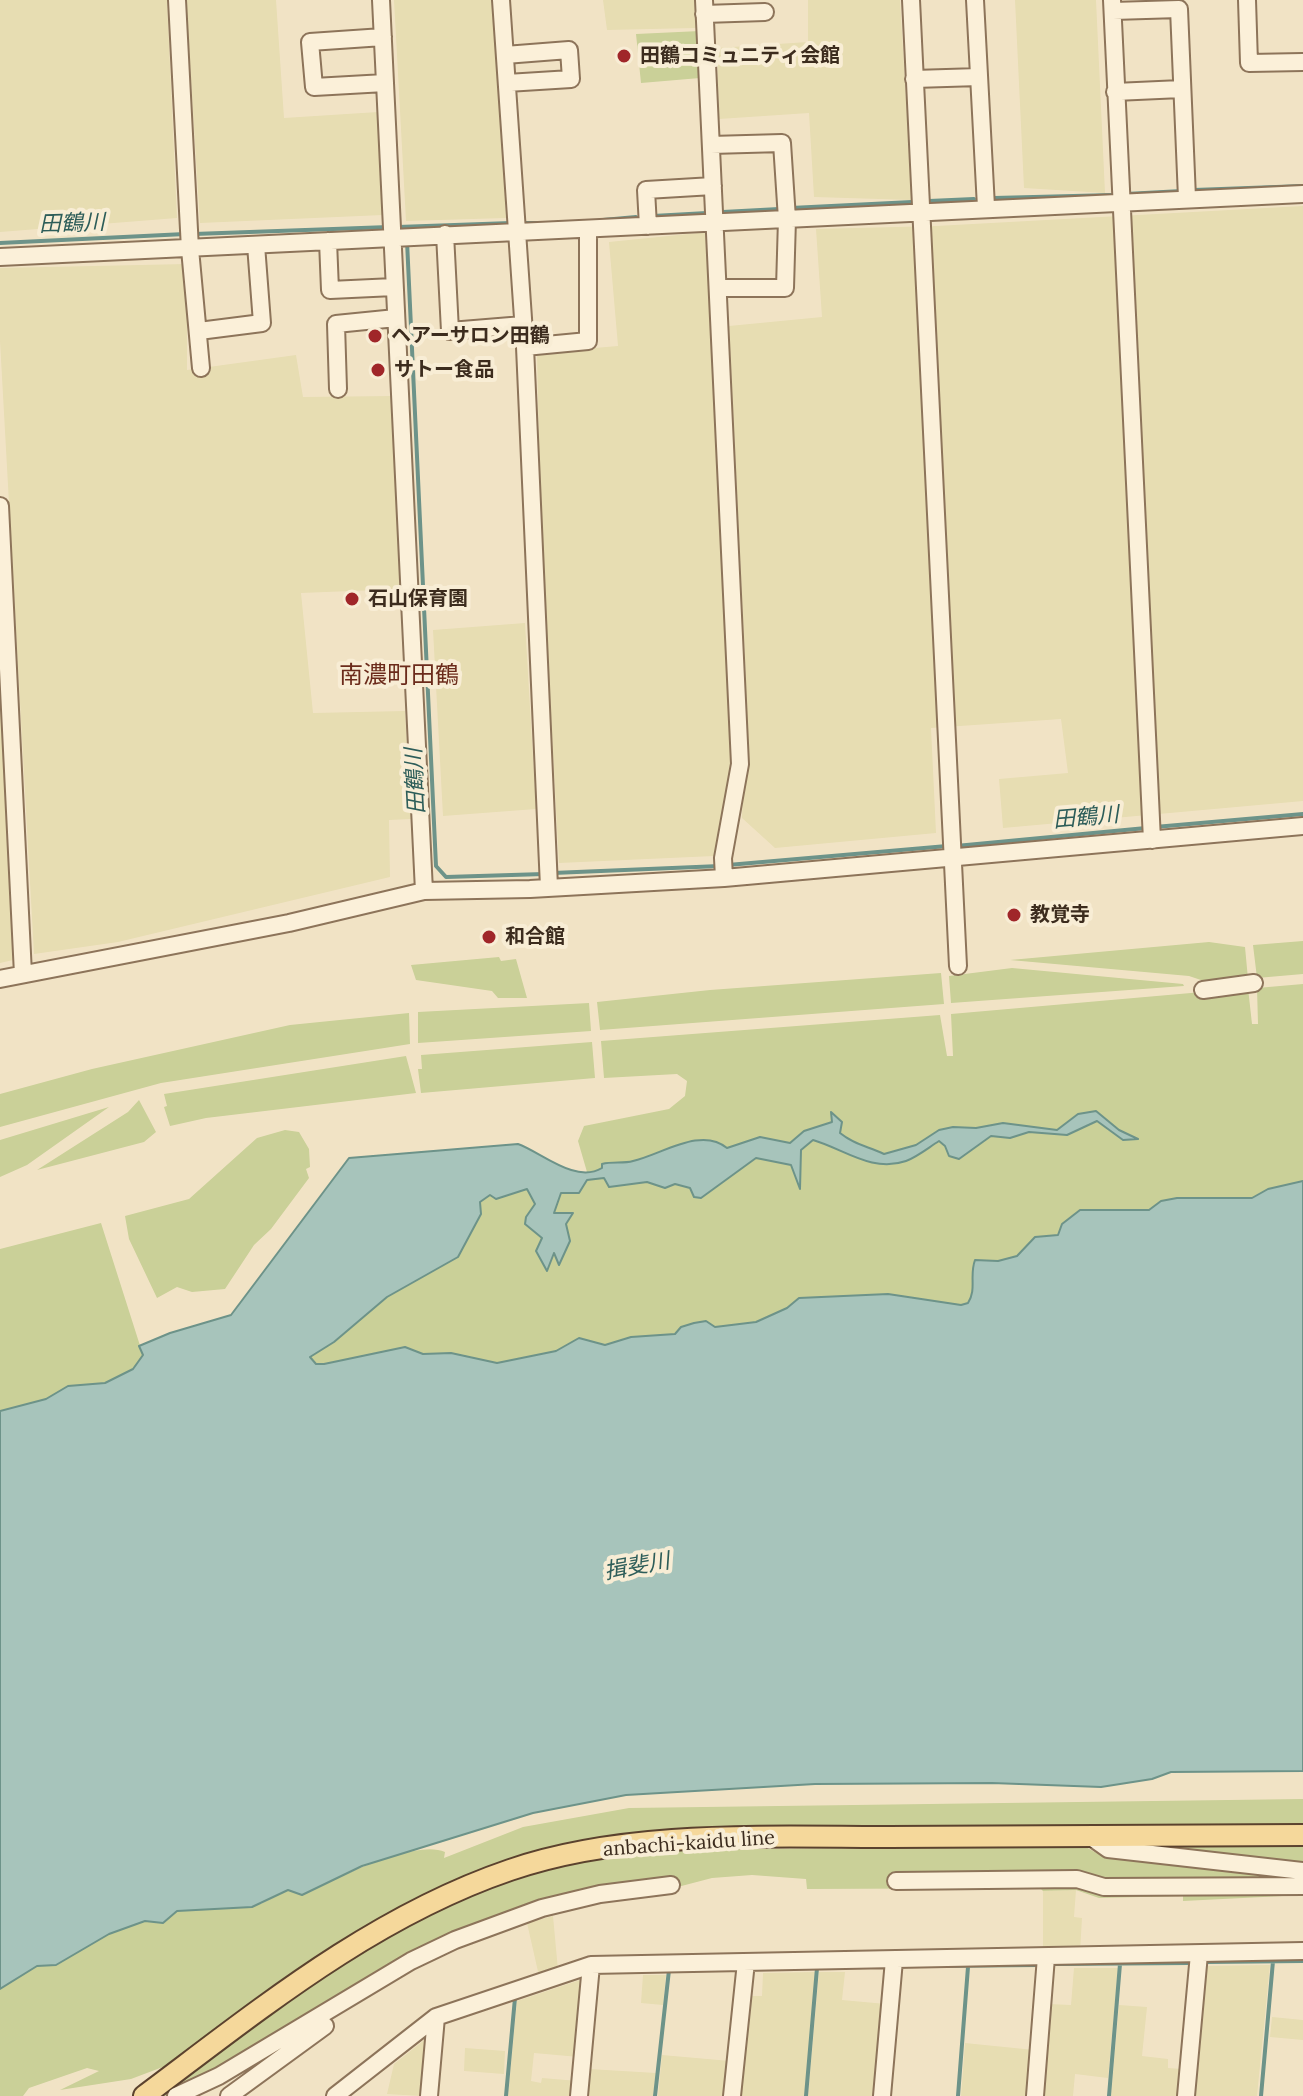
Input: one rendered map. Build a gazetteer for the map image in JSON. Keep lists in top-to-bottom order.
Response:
{
  "streets": {
    "main road": ["anbachi-kaidu line"]
  },
  "districts": ["南濃町田鶴"],
  "water": ["田鶴川", "揖斐川"],
  "places": [
    "田鶴コミュニティ会館",
    "ヘアーサロン田鶴",
    "サトー食品",
    "石山保育園",
    "教覚寺",
    "和合館"
  ]
}
